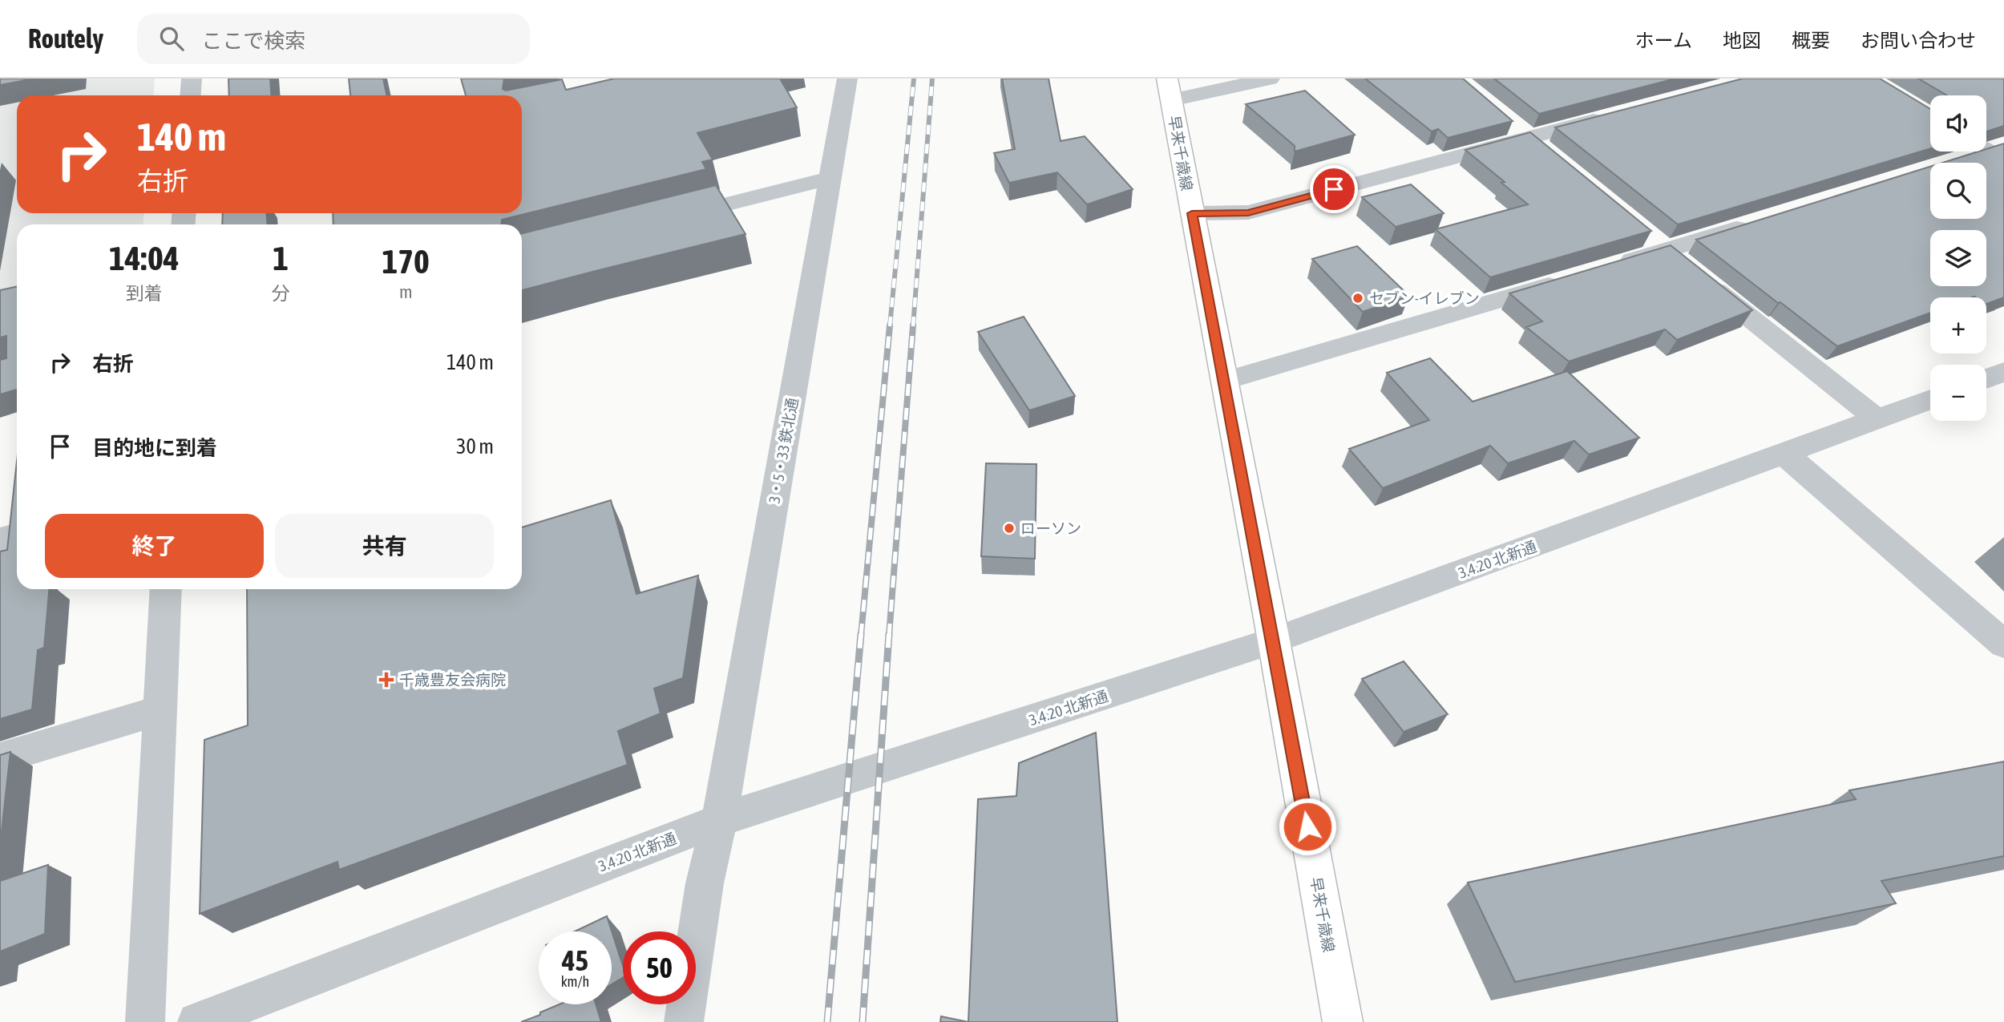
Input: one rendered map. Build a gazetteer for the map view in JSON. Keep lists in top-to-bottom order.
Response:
{
  "streets": {
    "main road": ["早来千歳線"],
    "street": ["3・5・33 鉄北通", "3.4.20 北新通"]
  },
  "crossings": [
    ["早来千歳線", "3.4.20 北新通"],
    ["3・5・33 鉄北通", "3.4.20 北新通"]
  ],
  "places": {
    "other": ["セブン-イレブン", "ローソン"],
    "health": ["千歳豊友会病院"]
  },
  "page": {
    "header": "Routely",
    "search": "ここで検索",
    "nav": [
      "ホーム",
      "地図",
      "概要",
      "お問い合わせ"
    ],
    "map_buttons": ["+", "−"],
    "turn": ["140 m", "右折"],
    "eta": [
      "14:04",
      "到着",
      "1",
      "分",
      "170",
      "m"
    ],
    "list": [
      {
        "name": "右折",
        "value": "140 m"
      },
      {
        "name": "目的地に到着",
        "value": "30 m"
      }
    ],
    "buttons": ["終了", "共有"],
    "speed": "45 km/h",
    "limit": "50"
  }
}
